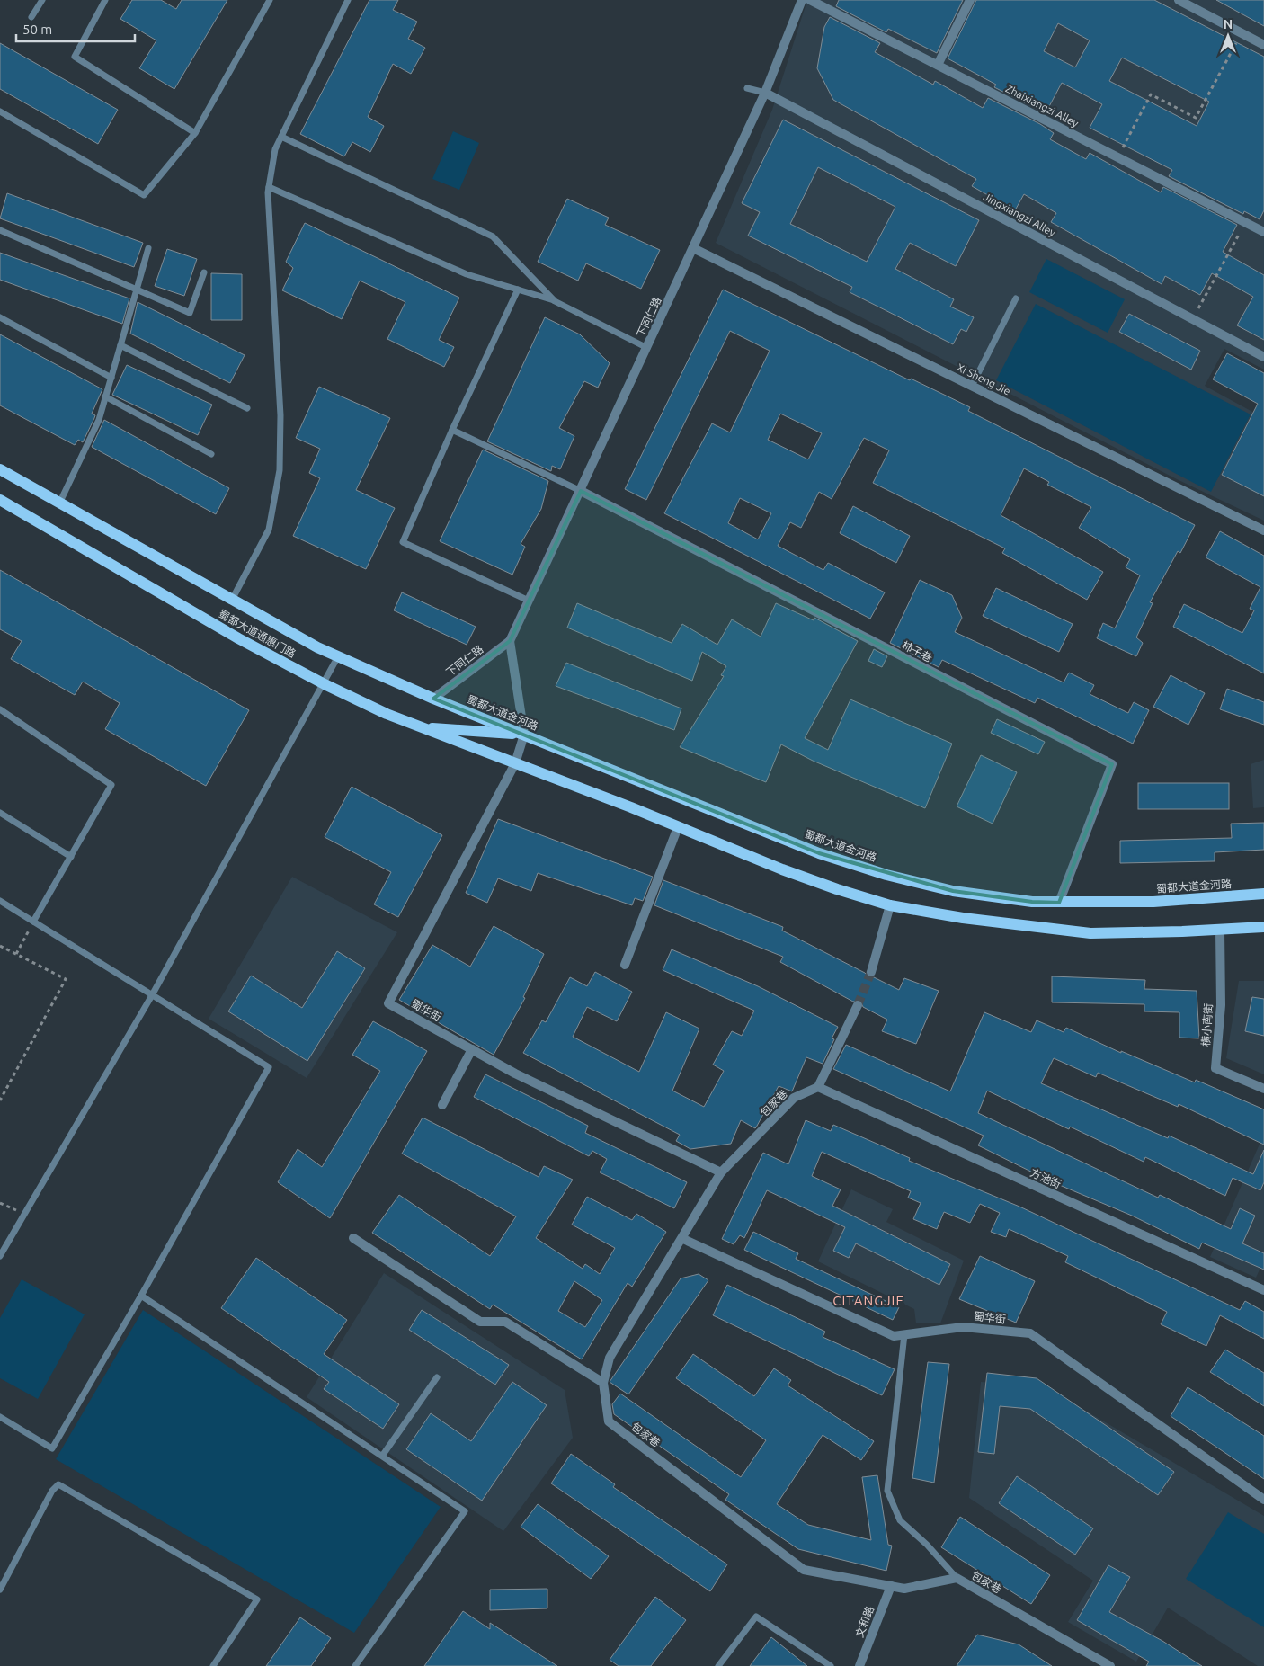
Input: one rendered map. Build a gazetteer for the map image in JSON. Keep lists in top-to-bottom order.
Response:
{
  "streets": {
    "main road": ["蜀都大道通惠门路", "蜀都大道金河路"],
    "street": [
      "Zhaixiangzi Alley",
      "Jingxiangzi Alley",
      "下同仁路",
      "Xi Sheng Jie",
      "柿子巷",
      "蜀华街",
      "横小南街",
      "包家巷",
      "方池街",
      "文和路"
    ]
  },
  "crossings": [
    ["Jingxiangzi Alley", "下同仁路"],
    ["下同仁路", "Xi Sheng Jie"],
    ["下同仁路", "蜀都大道通惠门路"],
    ["下同仁路", "柿子巷"],
    ["下同仁路", "蜀都大道金河路"],
    ["蜀都大道通惠门路", "蜀都大道金河路"],
    ["蜀都大道通惠门路", "蜀华街"],
    ["柿子巷", "蜀都大道金河路"],
    ["蜀都大道金河路", "蜀华街"],
    ["蜀华街", "包家巷"],
    ["包家巷", "方池街"],
    ["包家巷", "文和路"]
  ],
  "districts": ["CITANGJIE"],
  "scale_bar": "50 m",
  "north": "top"
}
